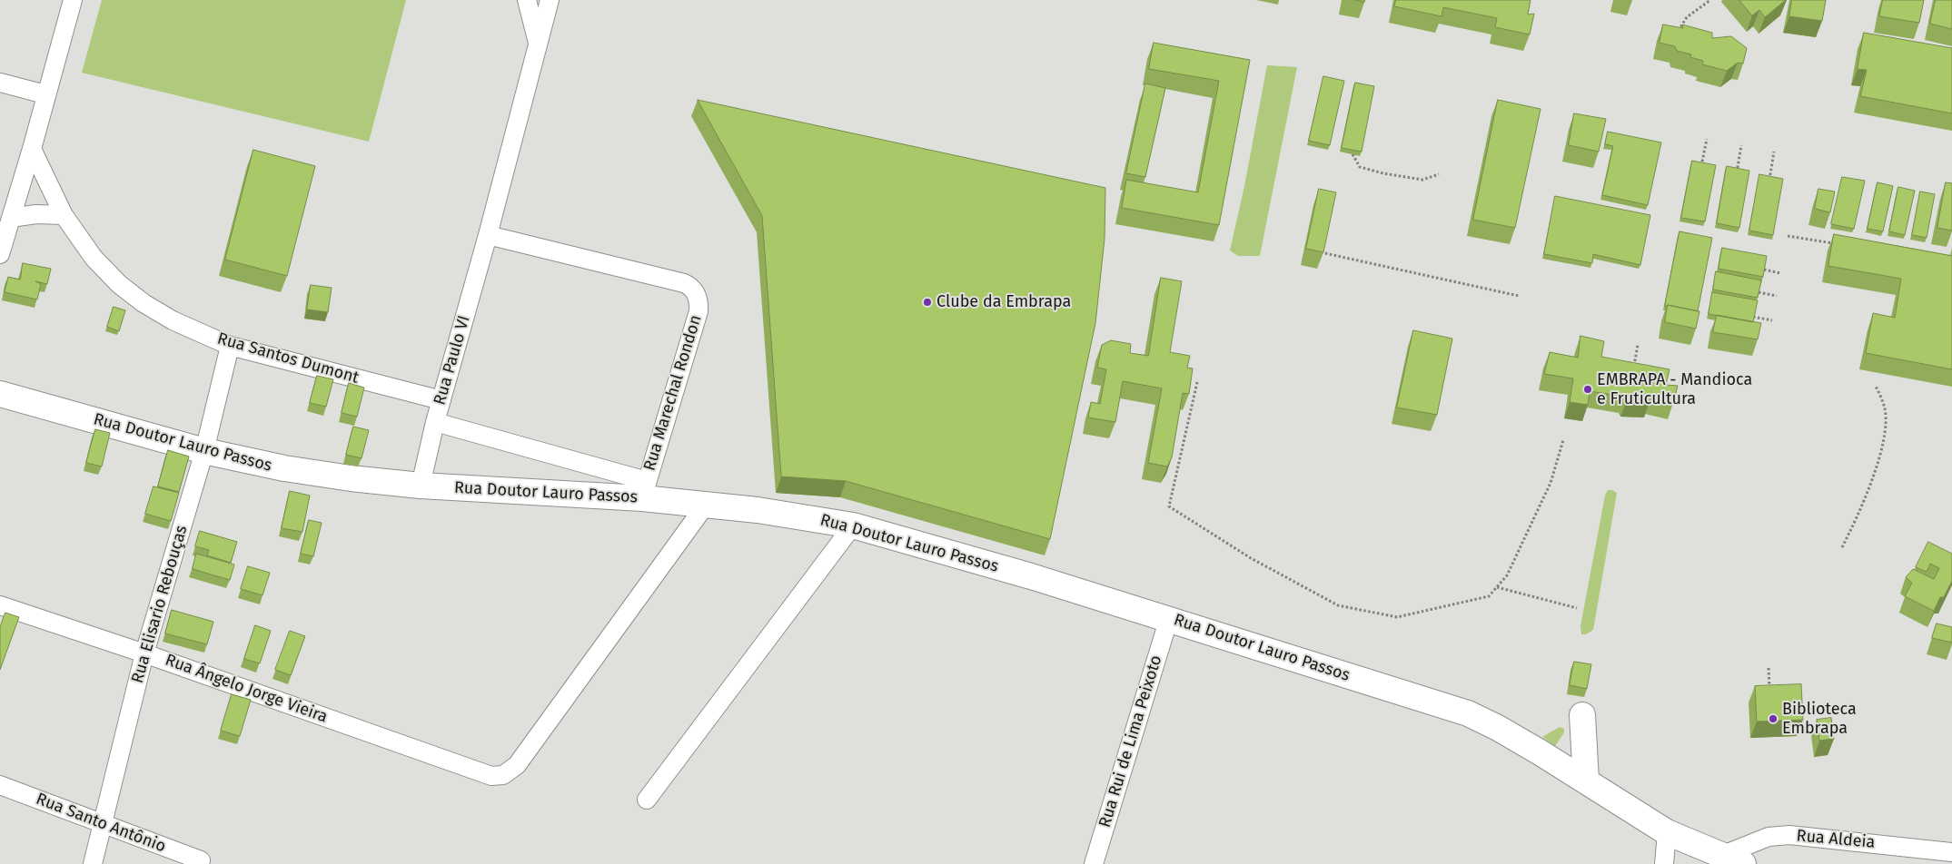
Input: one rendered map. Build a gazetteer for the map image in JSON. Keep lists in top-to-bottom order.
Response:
{
  "streets": {
    "main road": ["Rua Doutor Lauro Passos"],
    "street": [
      "Rua Santos Dumont",
      "Rua Paulo VI",
      "Rua Marechal Rondon",
      "Rua Elisario Rebouças",
      "Rua Ângelo Jorge Vieira",
      "Rua Rui de Lima Peixoto",
      "Rua Santo Antônio",
      "Rua Aldeia"
    ]
  },
  "crossings": [
    ["Rua Santos Dumont", "Rua Paulo VI"],
    ["Rua Santos Dumont", "Rua Elisario Rebouças"],
    ["Rua Paulo VI", "Rua Marechal Rondon"],
    ["Rua Paulo VI", "Rua Doutor Lauro Passos"],
    ["Rua Marechal Rondon", "Rua Doutor Lauro Passos"],
    ["Rua Doutor Lauro Passos", "Rua Elisario Rebouças"],
    ["Rua Doutor Lauro Passos", "Rua Ângelo Jorge Vieira"],
    ["Rua Doutor Lauro Passos", "Rua Rui de Lima Peixoto"],
    ["Rua Doutor Lauro Passos", "Rua Aldeia"],
    ["Rua Elisario Rebouças", "Rua Ângelo Jorge Vieira"],
    ["Rua Elisario Rebouças", "Rua Santo Antônio"]
  ],
  "places": ["Clube da Embrapa", "EMBRAPA - Mandioca e Fruticultura", "Biblioteca Embrapa"]
}
